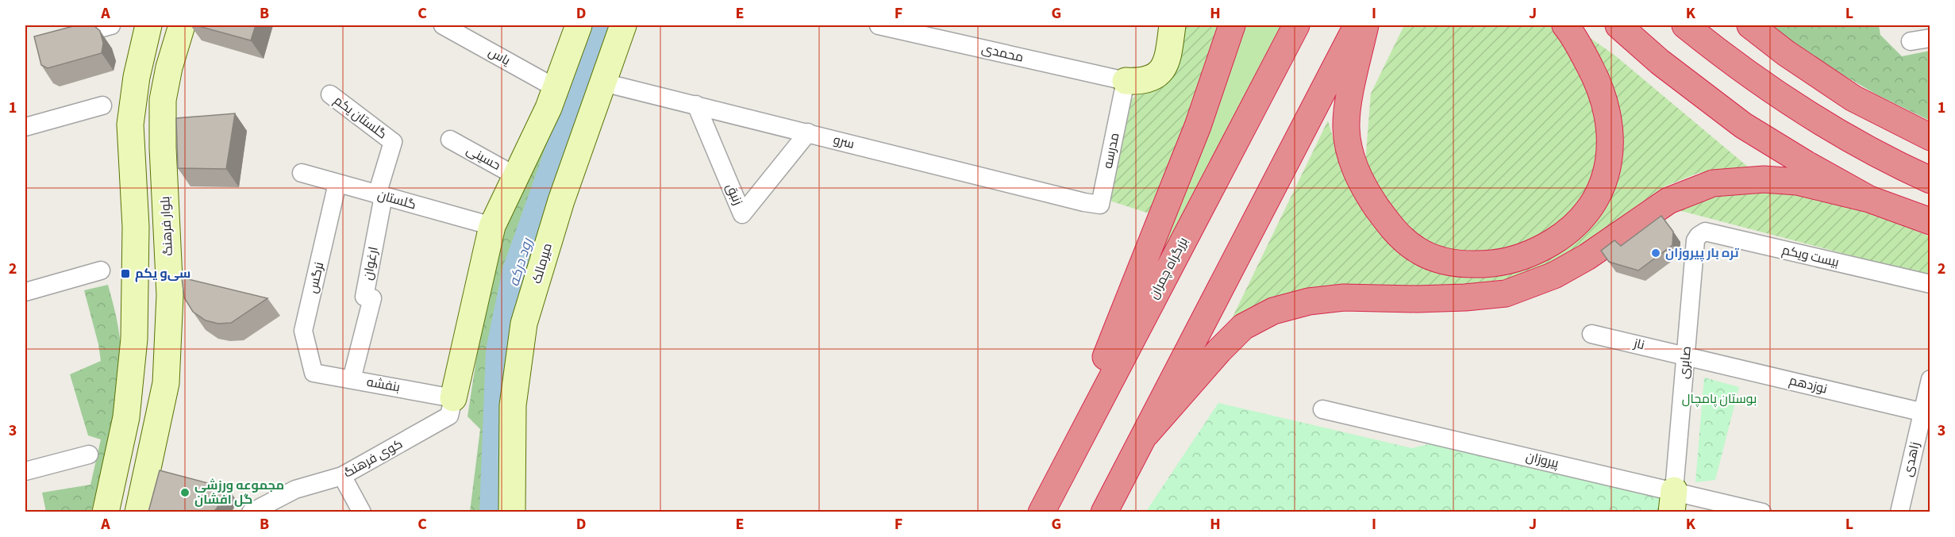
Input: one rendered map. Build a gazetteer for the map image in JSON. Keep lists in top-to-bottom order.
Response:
{
  "streets": {
    "highway": ["بزرگراه چمران"],
    "street": [
      "محمدی",
      "یاس",
      "گلستان یکم",
      "سرو",
      "مدرسه",
      "حسینی",
      "زنبق",
      "گلستان",
      "بلوار فرهنگ",
      "بیست ویکم",
      "ارغوان",
      "میرمالک",
      "نرگس",
      "ناز",
      "صابری",
      "بنفشه",
      "نوزدهم",
      "کوی فرهنگ",
      "زاهدی",
      "پیروزان"
    ]
  },
  "crossings": [
    ["محمدی", "مدرسه"],
    ["گلستان یکم", "گلستان"],
    ["گلستان یکم", "ارغوان"],
    ["سرو", "مدرسه"],
    ["سرو", "زنبق"],
    ["سرو", "میرمالک"],
    ["گلستان", "ارغوان"],
    ["گلستان", "نرگس"],
    ["بیست ویکم", "صابری"],
    ["ارغوان", "بنفشه"],
    ["نرگس", "بنفشه"],
    ["ناز", "صابری"],
    ["ناز", "نوزدهم"],
    ["صابری", "نوزدهم"],
    ["صابری", "پیروزان"],
    ["بنفشه", "کوی فرهنگ"],
    ["نوزدهم", "زاهدی"]
  ],
  "water": ["رود درکه"],
  "parks": ["بوستان پامچال"],
  "places": {
    "other": ["تره بار پیروزان", "مجموعه ورزشی گل افشان"],
    "transit": ["سی‌و یکم"]
  },
  "grid": {
    "columns": [
      "A",
      "B",
      "C",
      "D",
      "E",
      "F",
      "G",
      "H",
      "I",
      "J",
      "K",
      "L"
    ],
    "rows": ["1", "2", "3"]
  }
}
